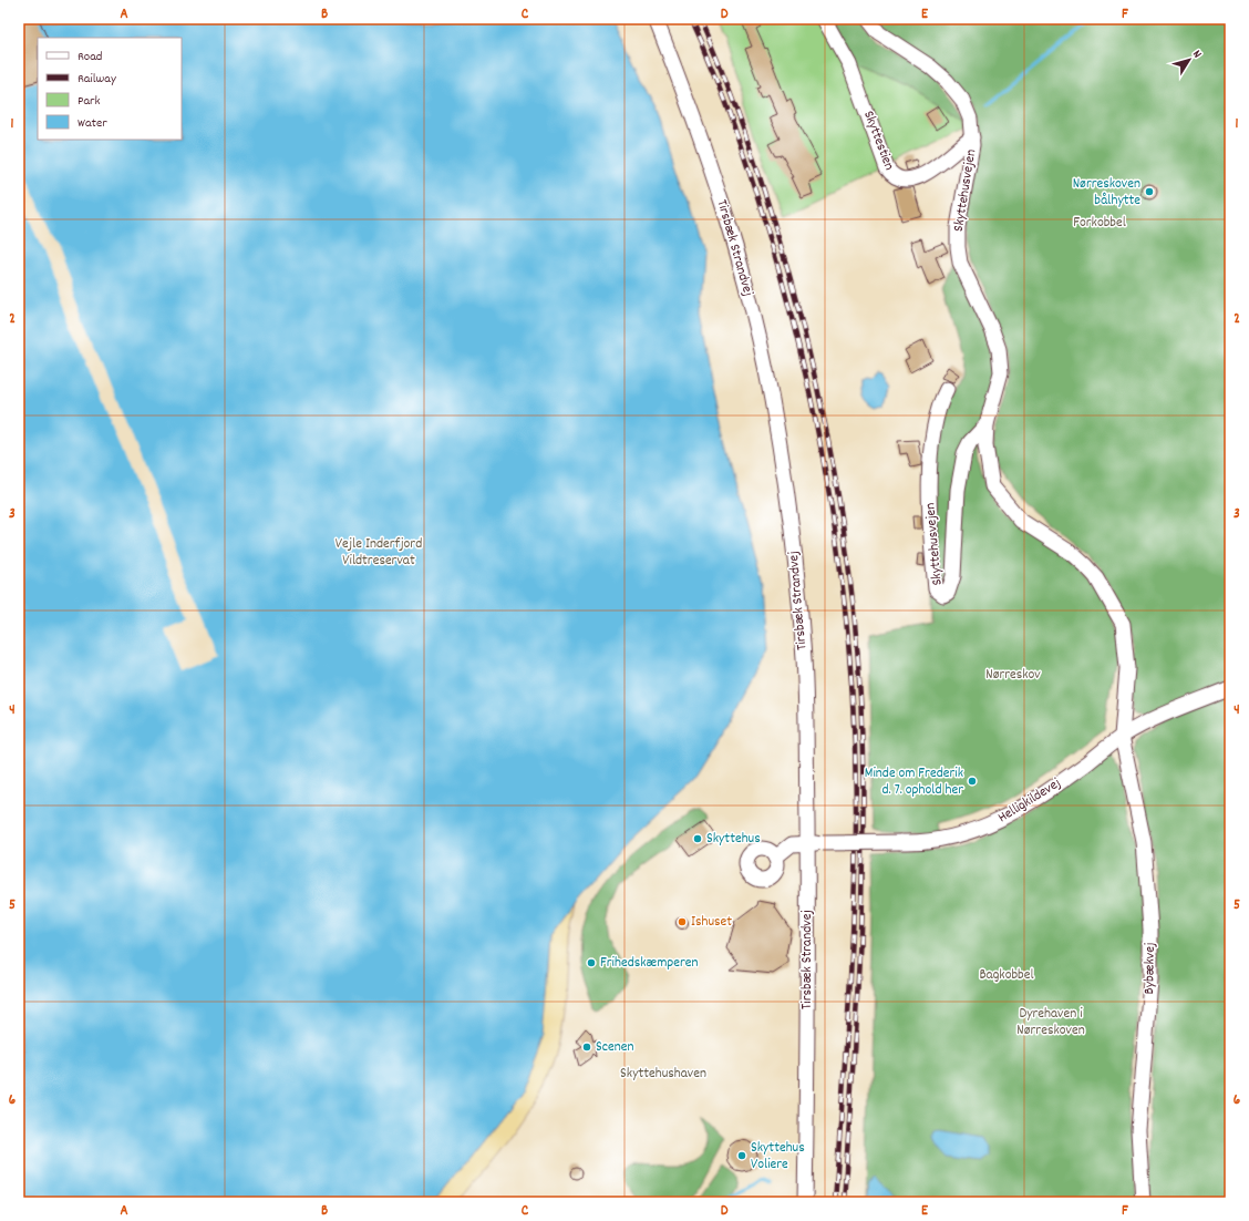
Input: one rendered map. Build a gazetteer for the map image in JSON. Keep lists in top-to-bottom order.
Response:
{
  "streets": {
    "street": [
      "Skyttestien",
      "Skyttehusvejen",
      "Tirsbæk Strandvej",
      "Helligkildevej",
      "Bybækvej"
    ]
  },
  "crossings": [
    ["Skyttestien", "Skyttehusvejen"],
    ["Skyttehusvejen", "Helligkildevej"],
    ["Skyttehusvejen", "Bybækvej"],
    ["Tirsbæk Strandvej", "Helligkildevej"],
    ["Helligkildevej", "Bybækvej"]
  ],
  "parks": [
    "Forkobbel",
    "Vejle Inderfjord Vildtreservat",
    "Nørreskov",
    "Bagkobbel",
    "Dyrehaven i Nørreskoven",
    "Skyttehushaven"
  ],
  "places": [
    "Nørreskoven bålhytte",
    "Minde om Frederik d. 7. ophold her",
    "Skyttehus",
    "Ishuset",
    "Frihedskæmperen",
    "Scenen",
    "Skyttehus Voliere"
  ],
  "legend": [
    "Road",
    "Railway",
    "Park",
    "Water"
  ],
  "north": "top right",
  "grid": {
    "columns": [
      "A",
      "B",
      "C",
      "D",
      "E",
      "F"
    ],
    "rows": [
      "1",
      "2",
      "3",
      "4",
      "5",
      "6"
    ]
  }
}
